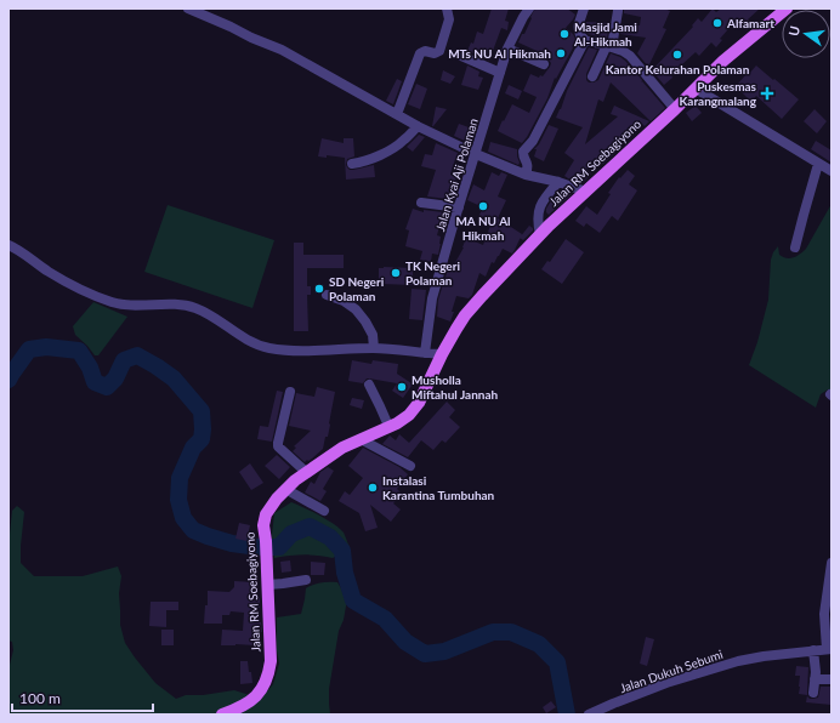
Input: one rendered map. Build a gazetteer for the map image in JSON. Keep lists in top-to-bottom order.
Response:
{
  "streets": {
    "main road": ["Jalan RM Soebagiyono"],
    "street": ["Jalan Kyai Aji Polaman", "Jalan Dukuh Sebumi"]
  },
  "places": {
    "other": [
      "Alfamart",
      "Masjid Jami Al-Hikmah",
      "MTs NU Al Hikmah",
      "Kantor Kelurahan Polaman",
      "MA NU Al Hikmah",
      "TK Negeri Polaman",
      "SD Negeri Polaman",
      "Musholla Miftahul Jannah",
      "Instalasi Karantina Tumbuhan"
    ],
    "health": ["Puskesmas Karangmalang"]
  },
  "scale_bar": "100 m",
  "north": "left"
}
